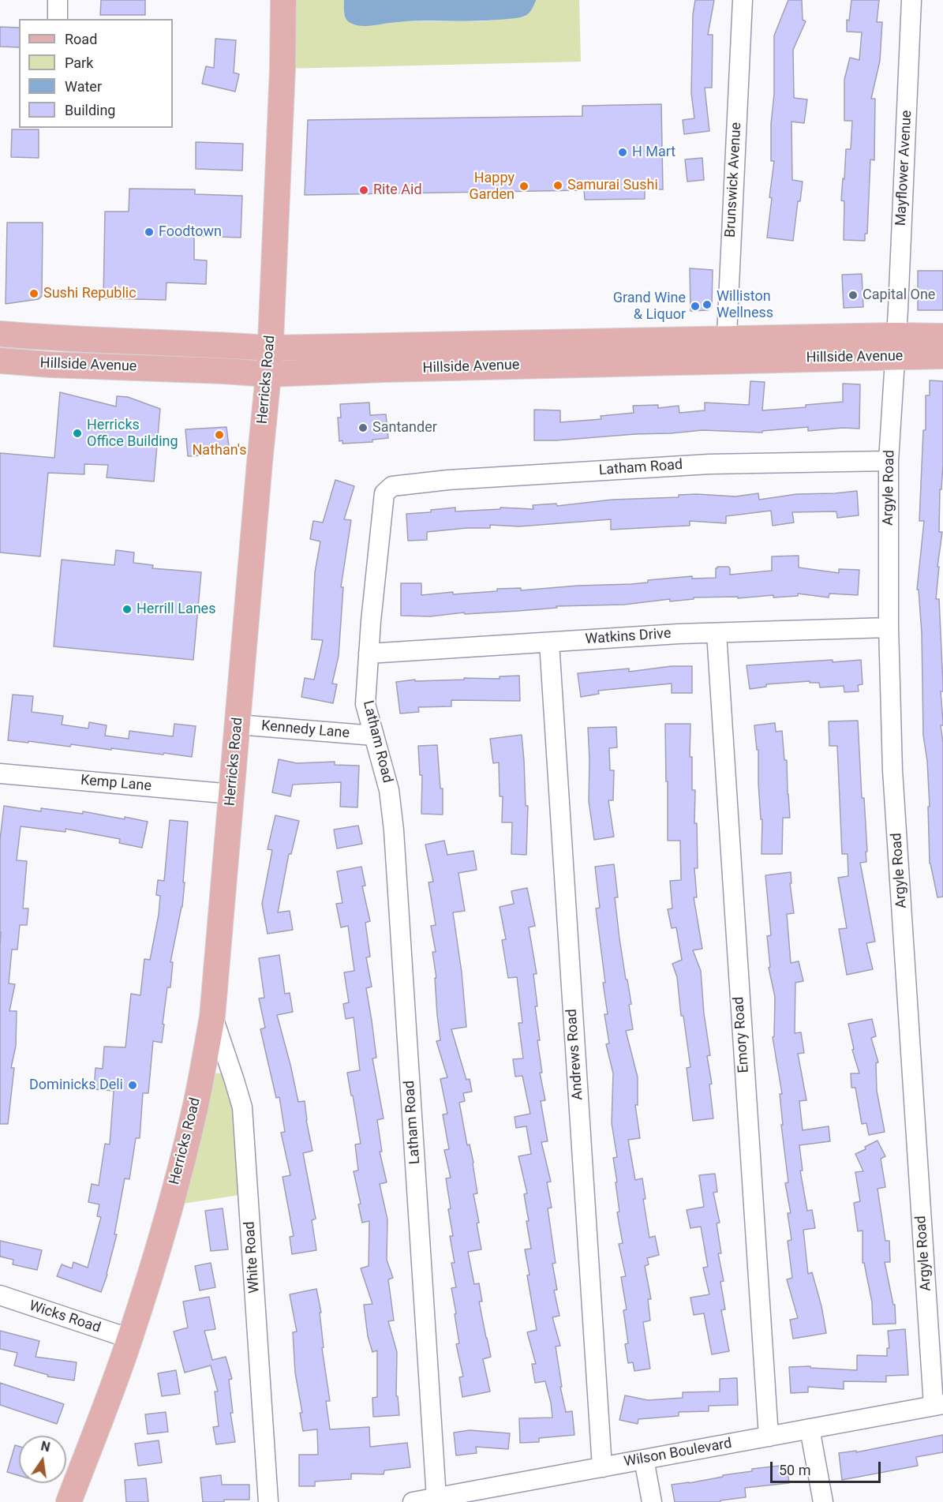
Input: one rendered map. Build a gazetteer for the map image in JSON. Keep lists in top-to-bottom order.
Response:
{
  "streets": {
    "main road": ["Hillside Avenue", "Herricks Road"],
    "street": [
      "Mayflower Avenue",
      "Brunswick Avenue",
      "Latham Road",
      "Argyle Road",
      "Watkins Drive",
      "Kennedy Lane",
      "Kemp Lane",
      "Emory Road",
      "Andrews Road",
      "White Road",
      "Wicks Road",
      "Wilson Boulevard"
    ]
  },
  "crossings": [
    ["Mayflower Avenue", "Hillside Avenue"],
    ["Mayflower Avenue", "Argyle Road"],
    ["Brunswick Avenue", "Hillside Avenue"],
    ["Hillside Avenue", "Herricks Road"],
    ["Hillside Avenue", "Argyle Road"],
    ["Herricks Road", "Kennedy Lane"],
    ["Herricks Road", "Kemp Lane"],
    ["Herricks Road", "White Road"],
    ["Herricks Road", "Wicks Road"],
    ["Latham Road", "Argyle Road"],
    ["Latham Road", "Watkins Drive"],
    ["Latham Road", "Kennedy Lane"],
    ["Latham Road", "Wilson Boulevard"],
    ["Argyle Road", "Watkins Drive"],
    ["Argyle Road", "Wilson Boulevard"],
    ["Watkins Drive", "Emory Road"],
    ["Watkins Drive", "Andrews Road"],
    ["Emory Road", "Wilson Boulevard"],
    ["Andrews Road", "Wilson Boulevard"]
  ],
  "places": [
    "H Mart",
    "Samurai Sushi",
    "Happy Garden",
    "Rite Aid",
    "Foodtown",
    "Sushi Republic",
    "Capital One",
    "Williston Wellness",
    "Grand Wine & Liquor",
    "Santander",
    "Herricks Office Building",
    "Nathan's",
    "Herrill Lanes",
    "Dominicks Deli"
  ],
  "legend": [
    "Road",
    "Park",
    "Water",
    "Building"
  ],
  "scale_bar": "50 m",
  "north": "top"
}
